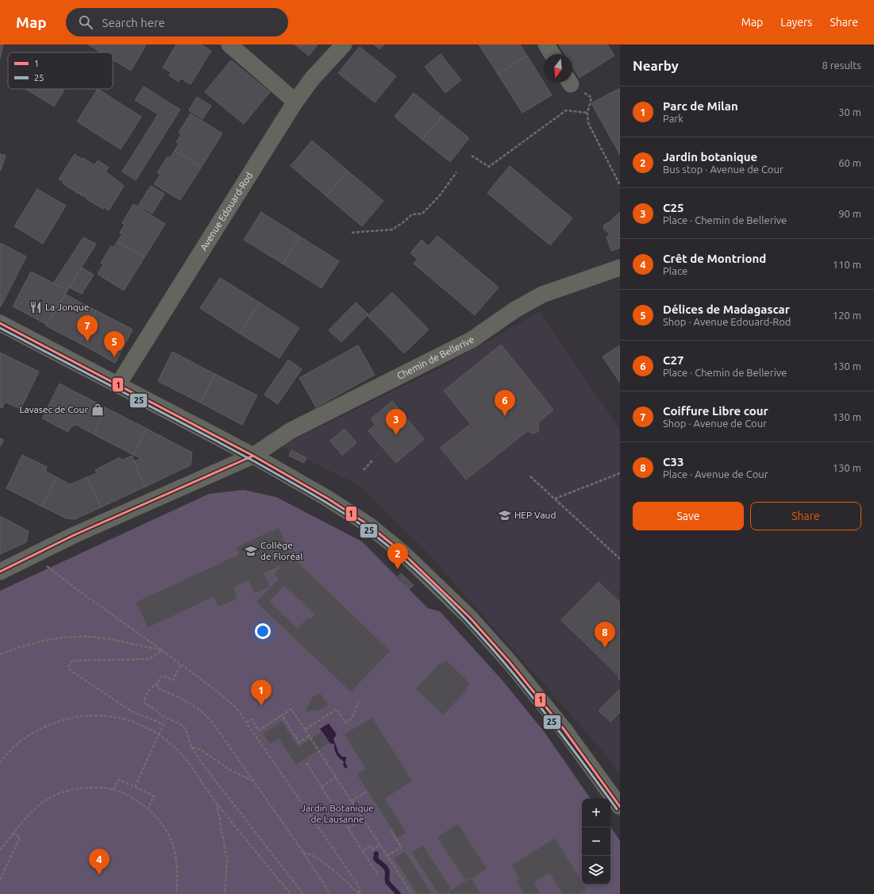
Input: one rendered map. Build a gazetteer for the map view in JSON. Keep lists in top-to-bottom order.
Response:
{
  "streets": {
    "street": ["Avenue Edouard-Rod", "Chemin de Bellerive"]
  },
  "parks": ["Jardin Botanique de Lausanne"],
  "places": {
    "restaurant": ["La Jonque"],
    "shop": ["Lavasec de Cour"],
    "school or university": ["HEP Vaud", "Collège de Floréal"]
  },
  "lines": ["transit line 1", "transit line 25"],
  "legend": ["1", "25"],
  "north": "bottom",
  "page": {
    "header": "Map",
    "search": "Search here",
    "nav": ["Map", "Layers", "Share"],
    "heading": ["Nearby", "8 results"],
    "list": [
      {
        "mark": "1",
        "name": "Parc de Milan",
        "note": "Park",
        "value": "30 m"
      },
      {
        "mark": "2",
        "name": "Jardin botanique",
        "note": "Bus stop · Avenue de Cour",
        "value": "60 m"
      },
      {
        "mark": "3",
        "name": "C25",
        "note": "Place · Chemin de Bellerive",
        "value": "90 m"
      },
      {
        "mark": "4",
        "name": "Crêt de Montriond",
        "note": "Place",
        "value": "110 m"
      },
      {
        "mark": "5",
        "name": "Délices de Madagascar",
        "note": "Shop · Avenue Edouard-Rod",
        "value": "120 m"
      },
      {
        "mark": "6",
        "name": "C27",
        "note": "Place · Chemin de Bellerive",
        "value": "130 m"
      },
      {
        "mark": "7",
        "name": "Coiffure Libre cour",
        "note": "Shop · Avenue de Cour",
        "value": "130 m"
      },
      {
        "mark": "8",
        "name": "C33",
        "note": "Place · Avenue de Cour",
        "value": "130 m"
      }
    ],
    "pins": [
      "7",
      "5",
      "6",
      "3",
      "2",
      "8",
      "1",
      "4"
    ],
    "buttons": ["Save", "Share"],
    "map_buttons": ["+", "−"]
  }
}
